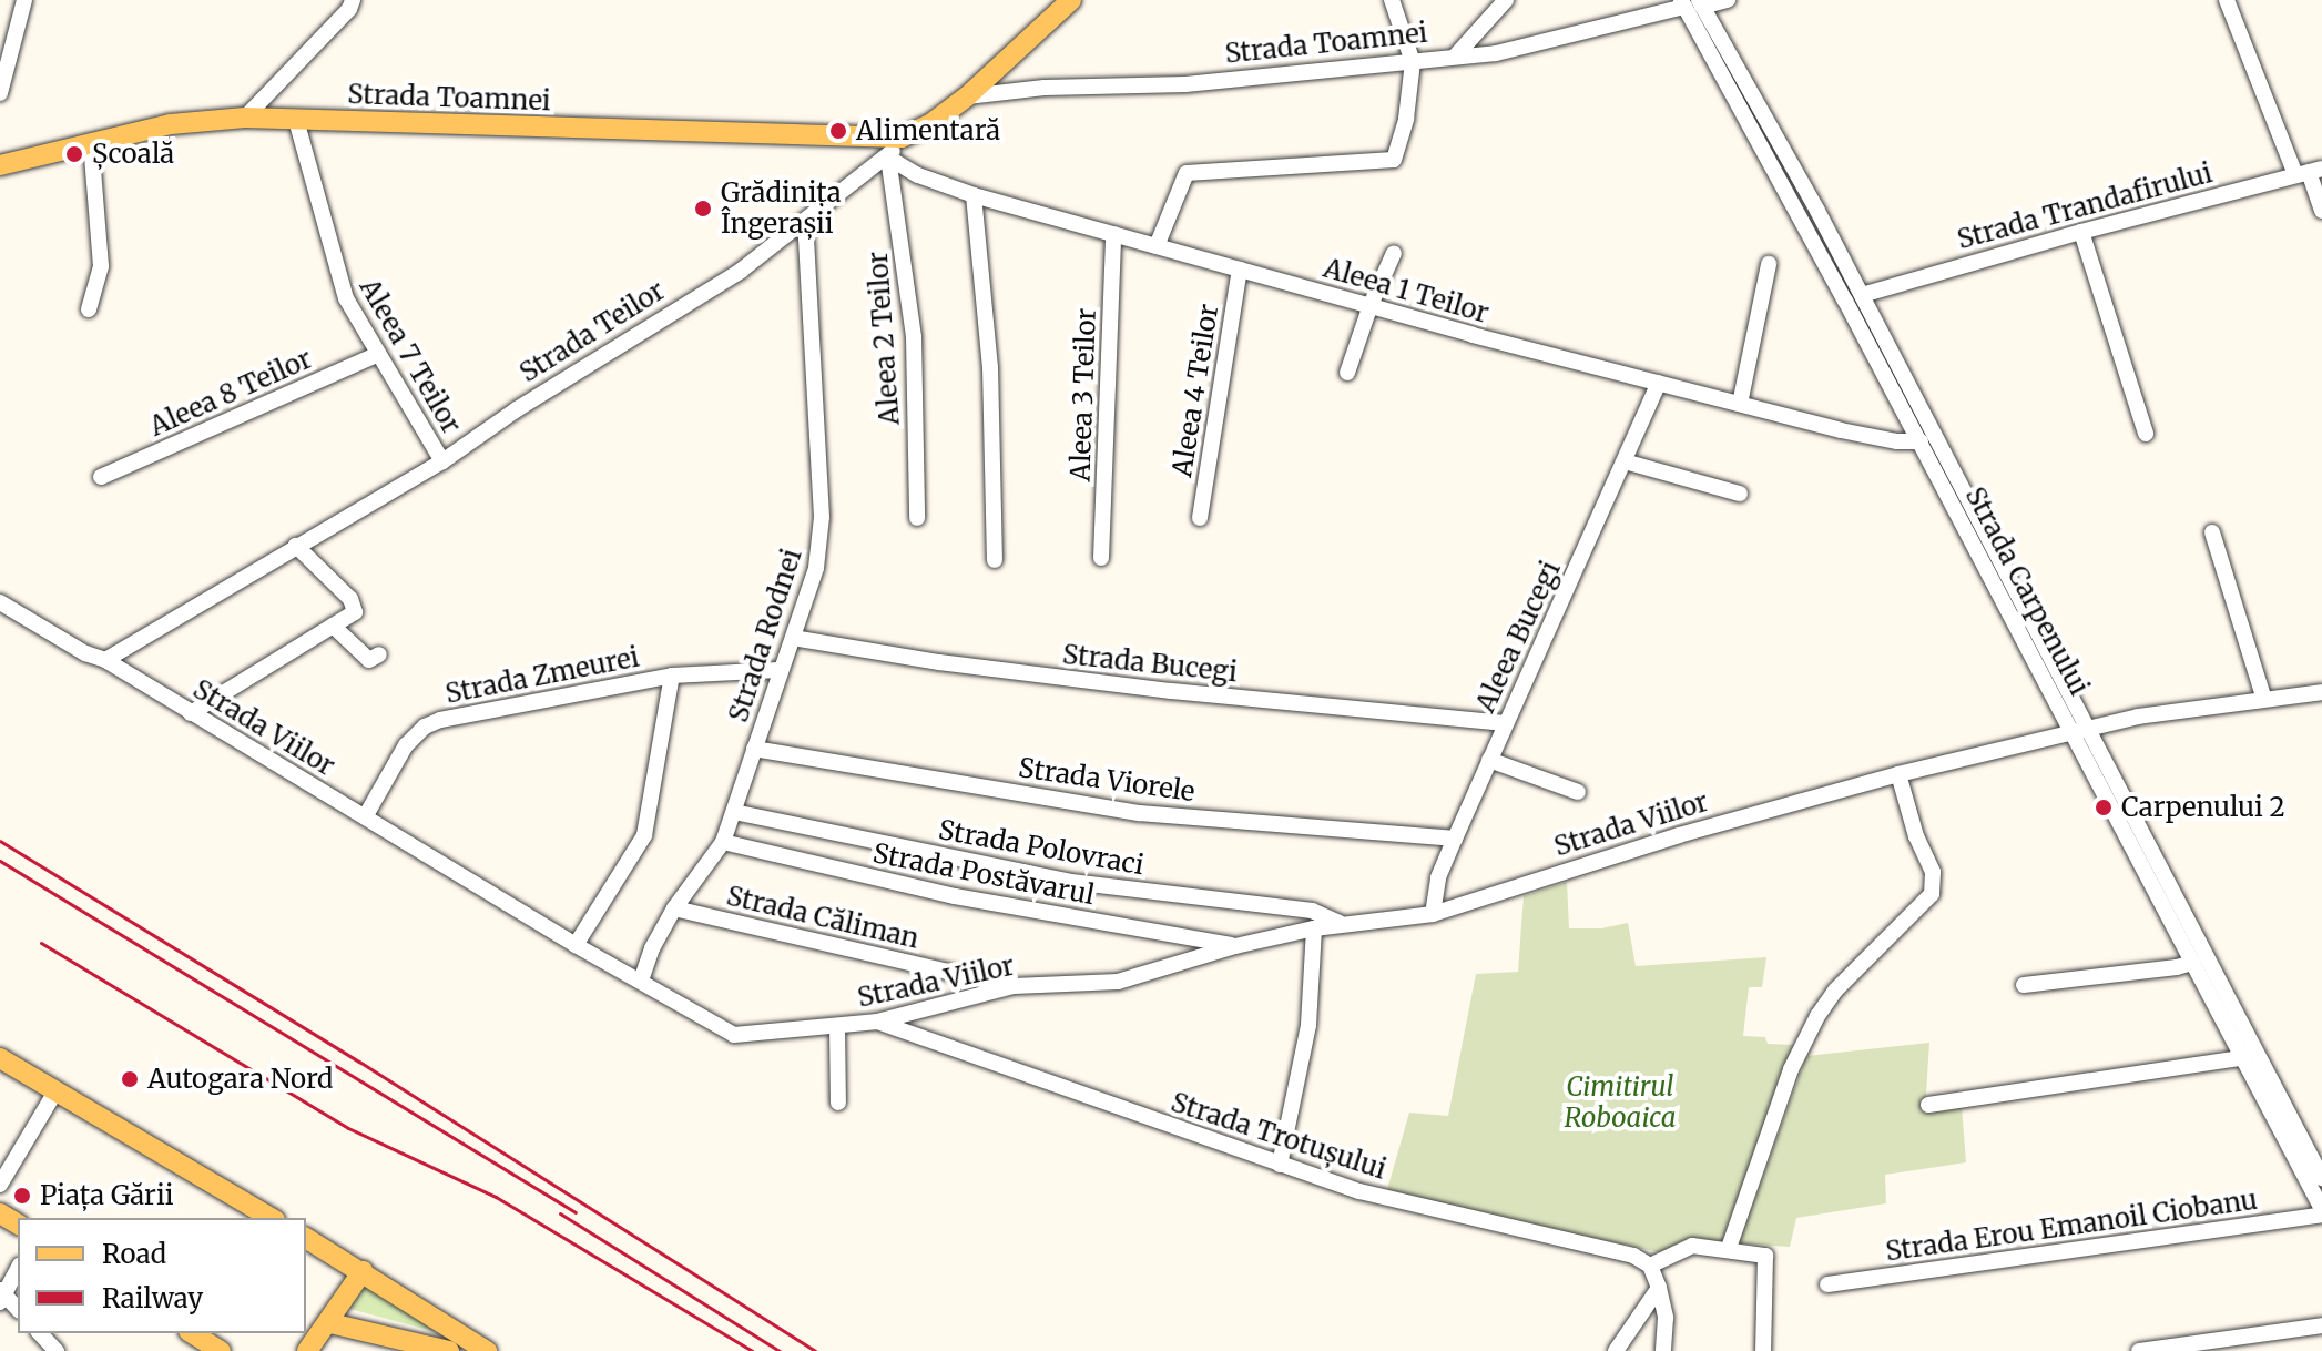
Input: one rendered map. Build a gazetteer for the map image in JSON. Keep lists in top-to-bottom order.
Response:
{
  "streets": {
    "main road": ["Strada Toamnei", "Strada Teilor"],
    "street": [
      "Strada Trandafirului",
      "Aleea 1 Teilor",
      "Aleea 2 Teilor",
      "Aleea 7 Teilor",
      "Aleea 4 Teilor",
      "Aleea 8 Teilor",
      "Aleea 3 Teilor",
      "Strada Carpenului",
      "Strada Rodnei",
      "Aleea Bucegi",
      "Strada Bucegi",
      "Strada Zmeurei",
      "Strada Viilor",
      "Strada Viorele",
      "Strada Polovraci",
      "Strada Postăvarul",
      "Strada Căliman",
      "Strada Trotușului",
      "Strada Erou Emanoil Ciobanu"
    ]
  },
  "crossings": [
    ["Strada Toamnei", "Strada Teilor"],
    ["Strada Toamnei", "Aleea 7 Teilor"],
    ["Strada Toamnei", "Strada Carpenului"],
    ["Strada Trandafirului", "Strada Carpenului"],
    ["Aleea 1 Teilor", "Strada Teilor"],
    ["Aleea 1 Teilor", "Aleea 2 Teilor"],
    ["Aleea 1 Teilor", "Aleea 4 Teilor"],
    ["Aleea 1 Teilor", "Aleea 3 Teilor"],
    ["Aleea 1 Teilor", "Strada Carpenului"],
    ["Aleea 1 Teilor", "Aleea Bucegi"],
    ["Strada Teilor", "Aleea 2 Teilor"],
    ["Strada Teilor", "Aleea 7 Teilor"],
    ["Strada Teilor", "Strada Rodnei"],
    ["Strada Teilor", "Strada Viilor"],
    ["Aleea 7 Teilor", "Aleea 8 Teilor"],
    ["Strada Carpenului", "Strada Viilor"],
    ["Strada Carpenului", "Strada Erou Emanoil Ciobanu"],
    ["Strada Rodnei", "Strada Bucegi"],
    ["Strada Rodnei", "Strada Zmeurei"],
    ["Strada Rodnei", "Strada Viilor"],
    ["Strada Rodnei", "Strada Viorele"],
    ["Strada Rodnei", "Strada Polovraci"],
    ["Strada Rodnei", "Strada Postăvarul"],
    ["Strada Rodnei", "Strada Căliman"],
    ["Aleea Bucegi", "Strada Bucegi"],
    ["Aleea Bucegi", "Strada Viilor"],
    ["Aleea Bucegi", "Strada Viorele"],
    ["Strada Zmeurei", "Strada Viilor"],
    ["Strada Viilor", "Strada Polovraci"],
    ["Strada Viilor", "Strada Postăvarul"],
    ["Strada Viilor", "Strada Căliman"],
    ["Strada Viilor", "Strada Trotușului"]
  ],
  "parks": ["Cimitirul Roboaica"],
  "places": [
    "Alimentară",
    "Școală",
    "Grădinița Îngerașii",
    "Carpenului 2",
    "Autogara Nord",
    "Piața Gării"
  ],
  "legend": ["Road", "Railway"]
}
